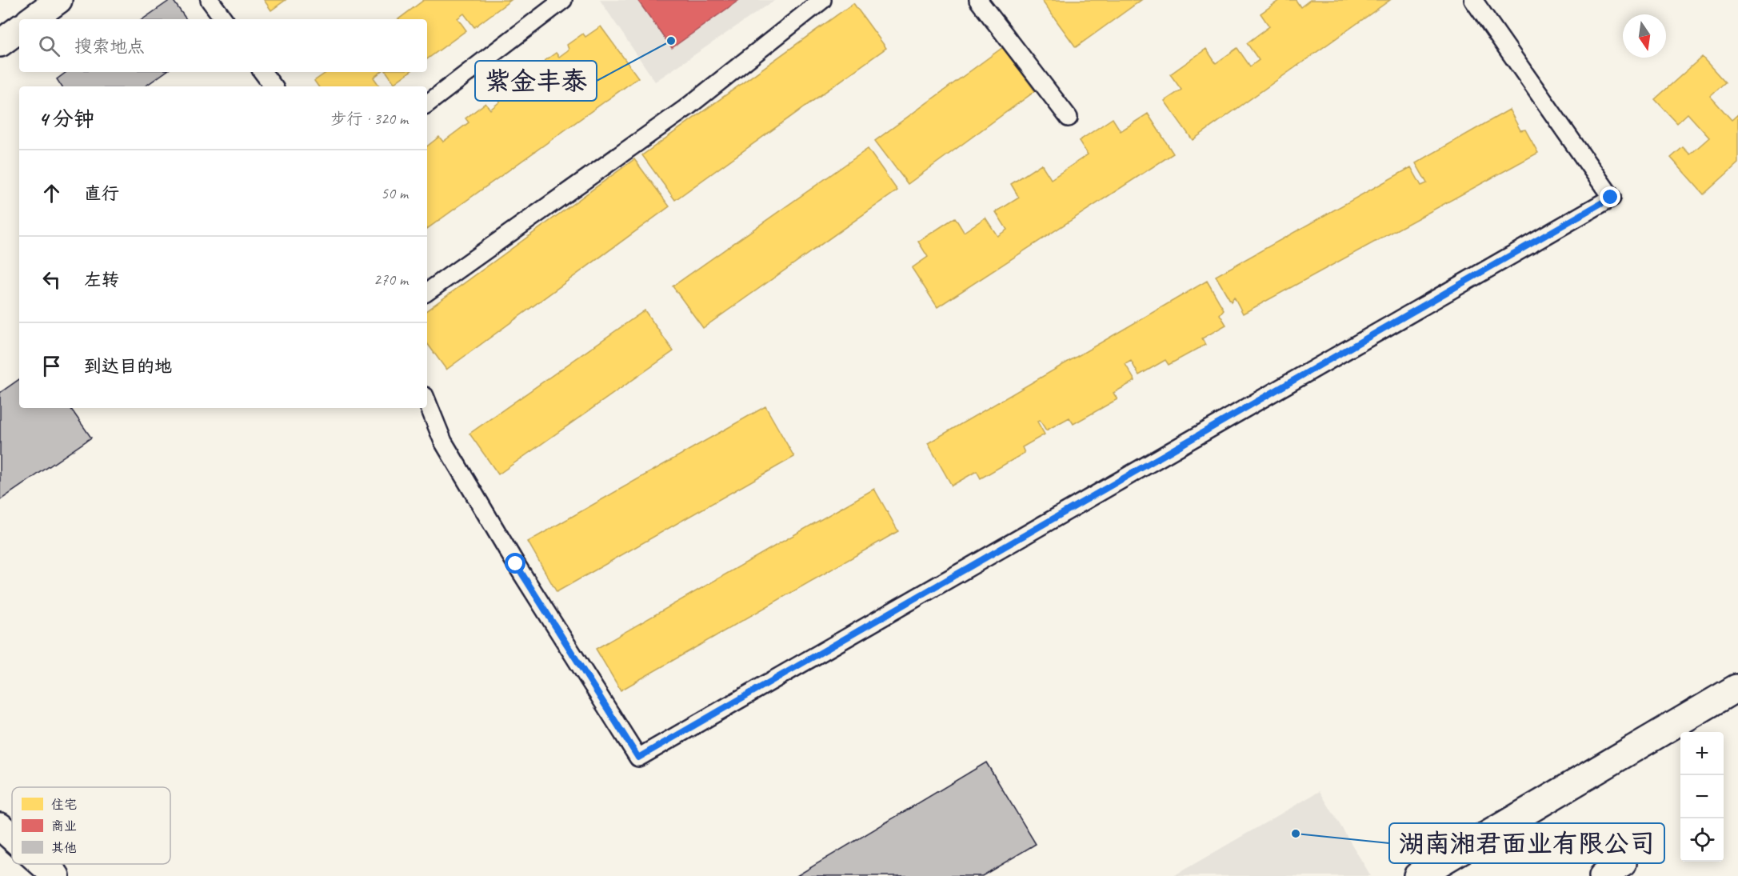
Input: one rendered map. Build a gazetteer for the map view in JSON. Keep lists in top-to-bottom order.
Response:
{
  "places": ["紫金丰泰", "湖南湘君面业有限公司"],
  "legend": ["住宅", "商业", "其他"],
  "north": "bottom",
  "page": {
    "search": "搜索地点",
    "heading": ["4 分钟", "步行 · 320 m"],
    "list": [
      ["直行", "50 m"],
      ["左转", "270 m"],
      "到达目的地"
    ],
    "map_buttons": ["+", "−"]
  }
}
